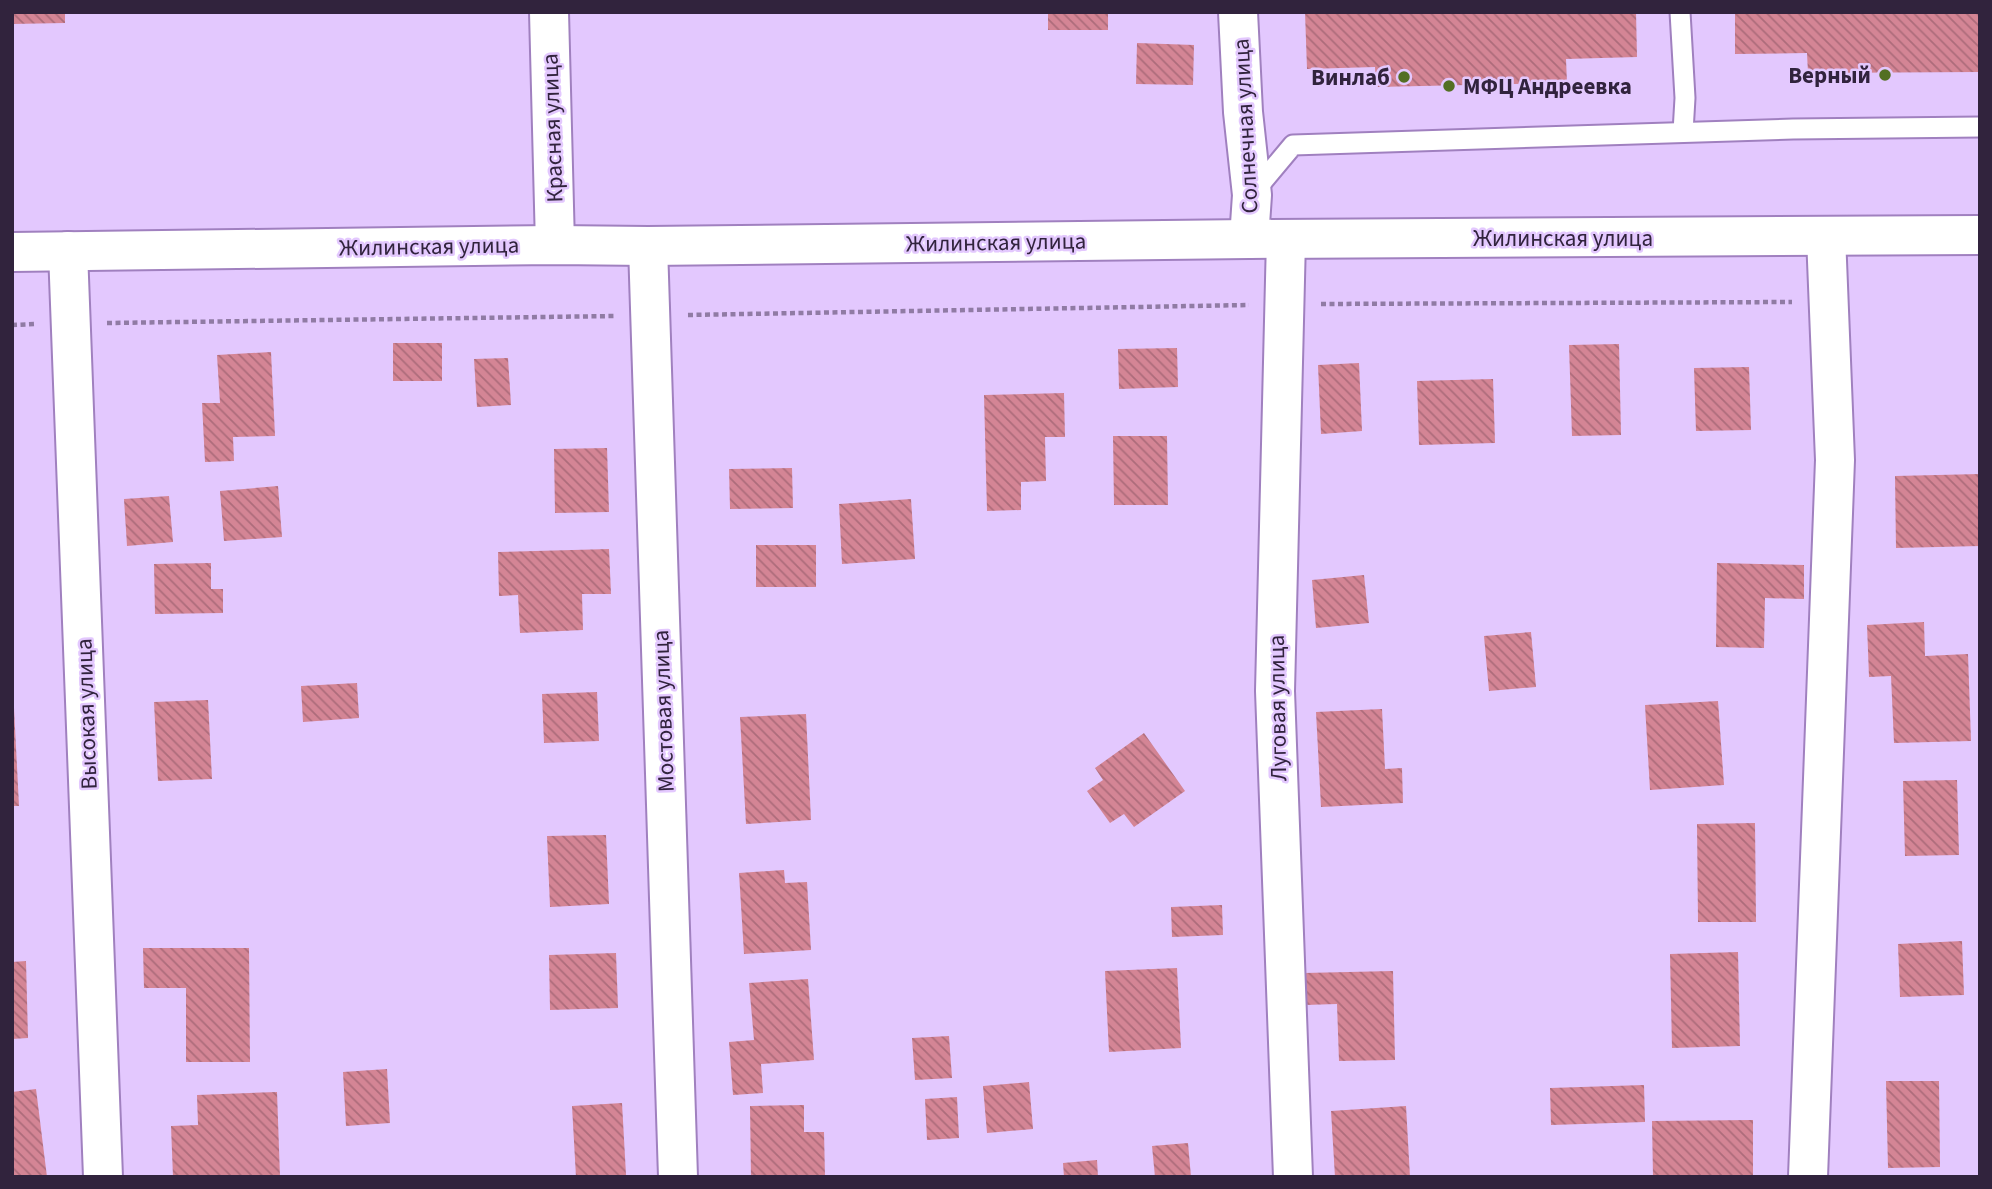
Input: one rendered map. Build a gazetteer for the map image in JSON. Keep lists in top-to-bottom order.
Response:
{
  "streets": {
    "street": [
      "Солнечная улица",
      "Красная улица",
      "Жилинская улица",
      "Луговая улица",
      "Мостовая улица",
      "Высокая улица"
    ]
  },
  "crossings": [
    ["Солнечная улица", "Жилинская улица"],
    ["Солнечная улица", "Луговая улица"],
    ["Красная улица", "Жилинская улица"],
    ["Жилинская улица", "Луговая улица"],
    ["Жилинская улица", "Мостовая улица"],
    ["Жилинская улица", "Высокая улица"]
  ],
  "places": ["Верный", "Винлаб", "МФЦ Андреевка"]
}
